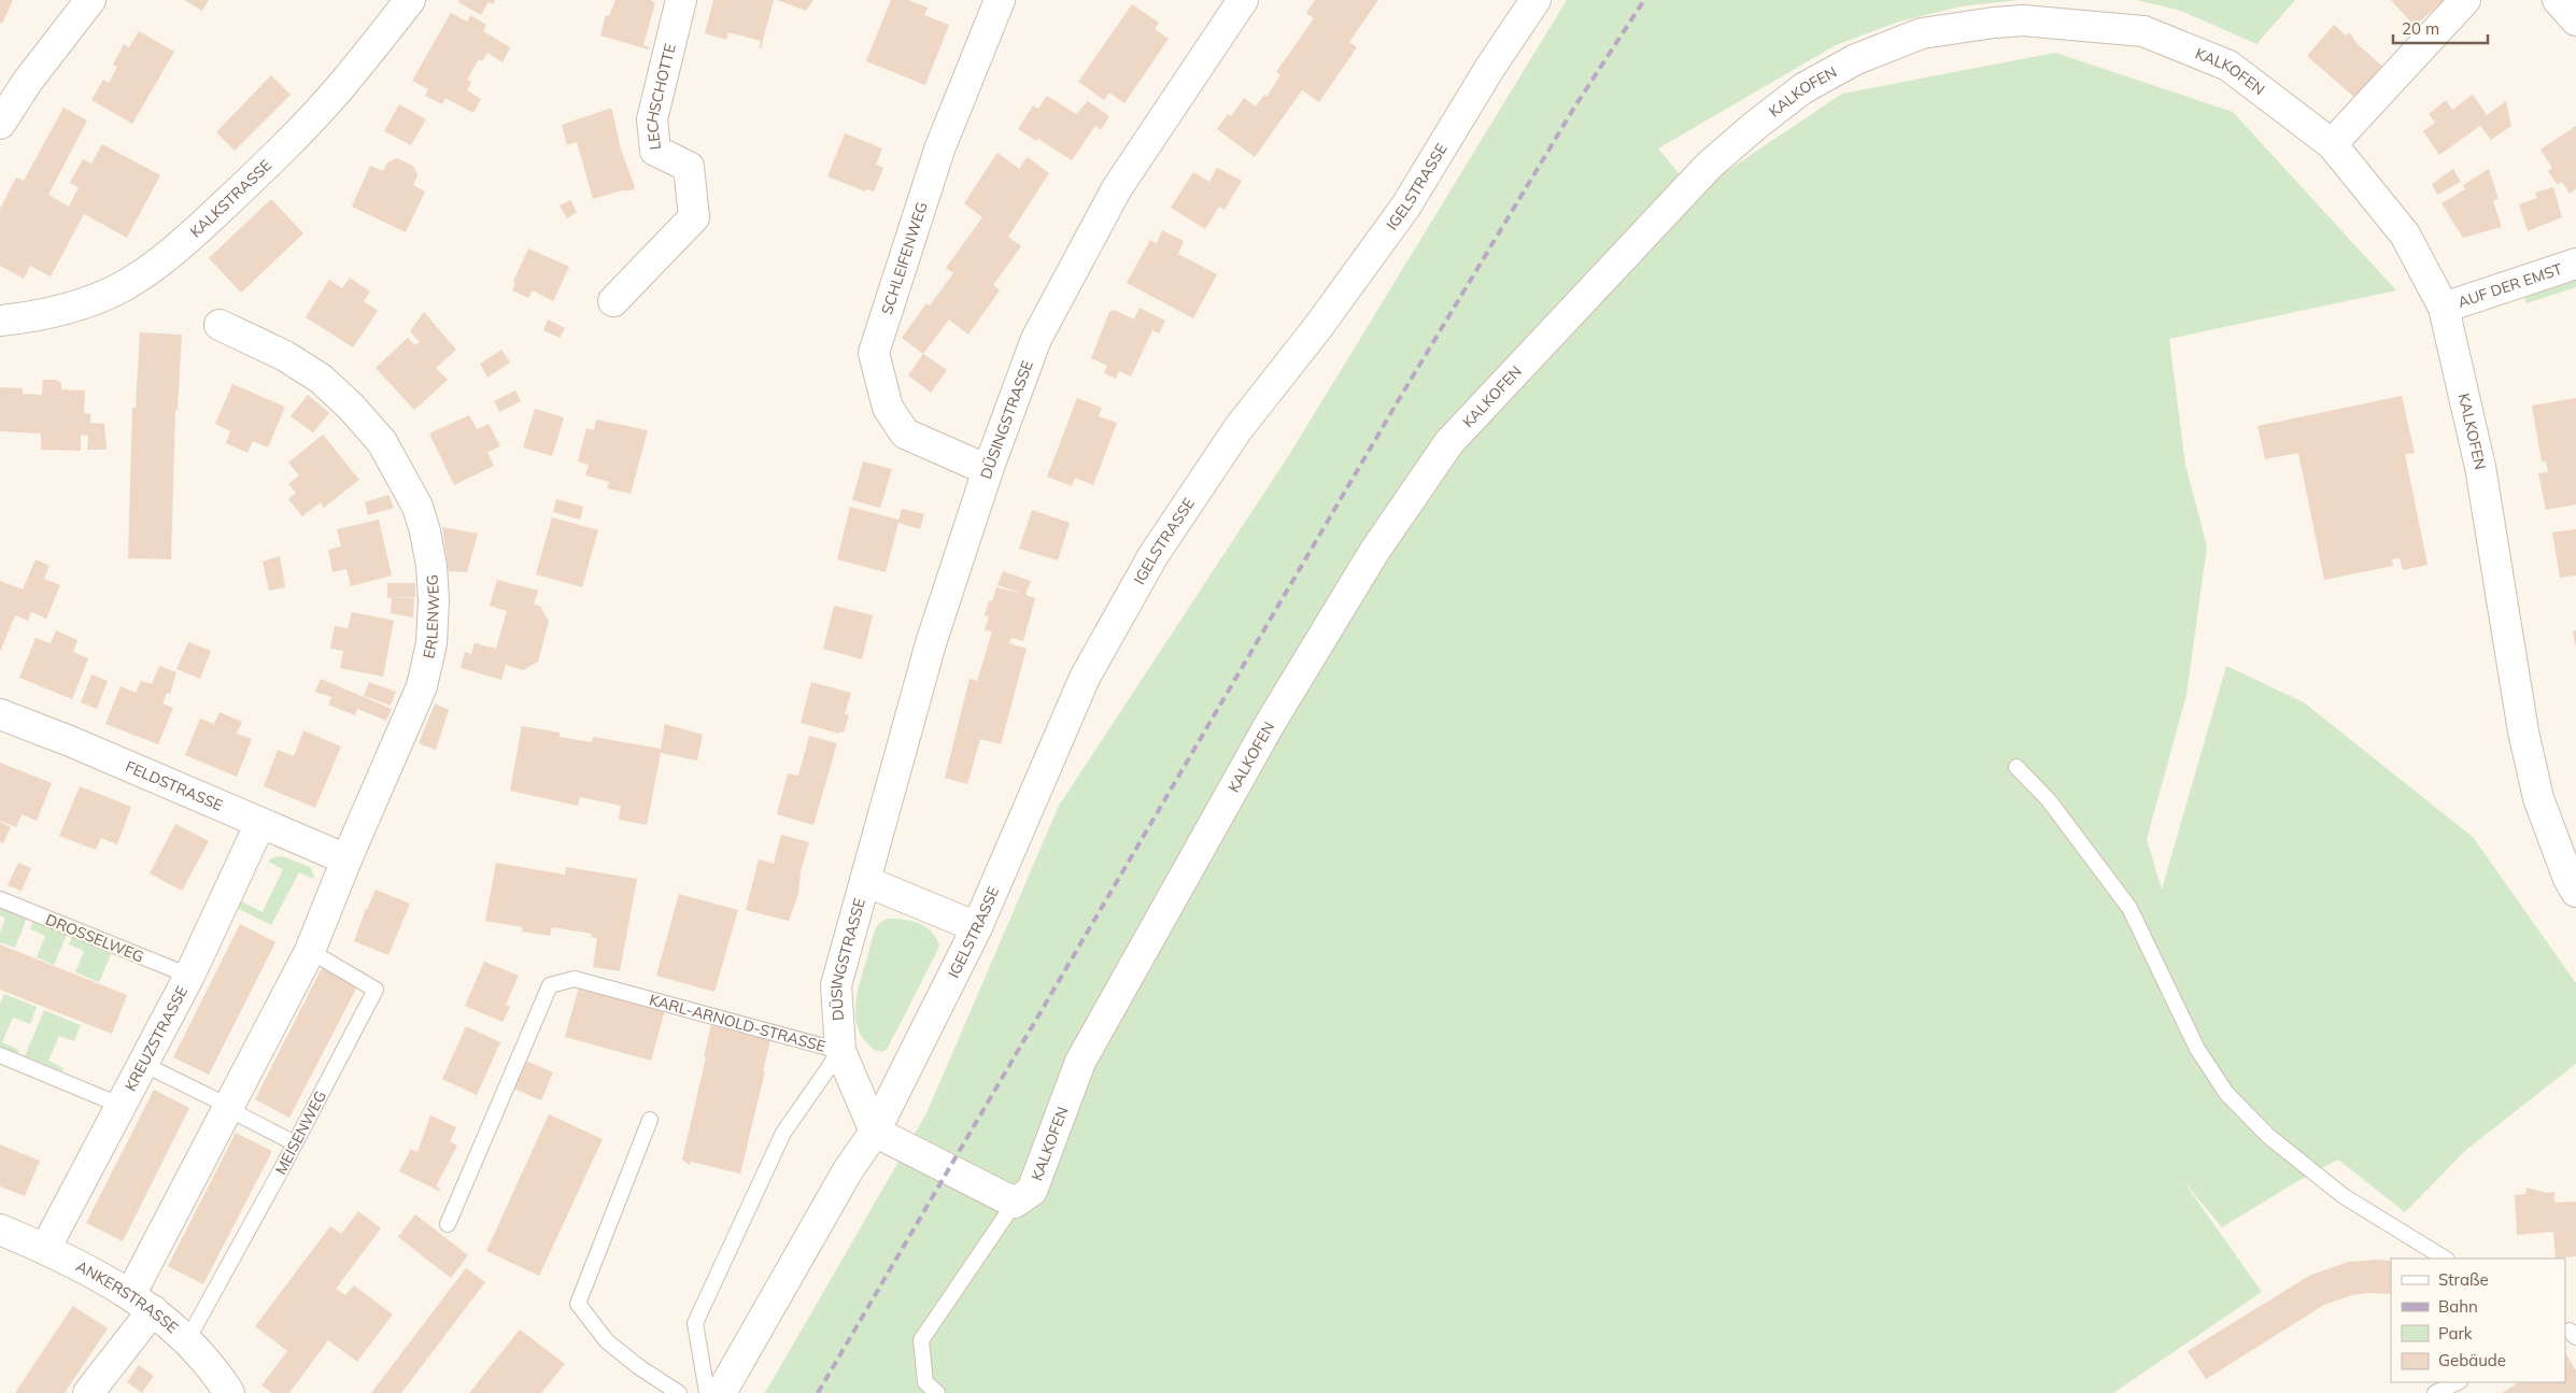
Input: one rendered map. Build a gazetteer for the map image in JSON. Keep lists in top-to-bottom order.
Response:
{
  "streets": {
    "street": [
      "KALKOFEN",
      "LECHSCHOTTE",
      "IGELSTRASSE",
      "KALKSTRASSE",
      "SCHLEIFENWEG",
      "AUF DER EMST",
      "DÜSINGSTRASSE",
      "ERLENWEG",
      "FELDSTRASSE",
      "KREUZSTRASSE",
      "ANKERSTRASSE"
    ],
    "lane": ["DROSSELWEG", "KARL-ARNOLD-STRASSE", "MEISENWEG"]
  },
  "crossings": [
    ["KALKOFEN", "AUF DER EMST"],
    ["IGELSTRASSE", "DÜSINGSTRASSE"],
    ["SCHLEIFENWEG", "DÜSINGSTRASSE"],
    ["DÜSINGSTRASSE", "KARL-ARNOLD-STRASSE"],
    ["ERLENWEG", "FELDSTRASSE"],
    ["FELDSTRASSE", "KREUZSTRASSE"],
    ["DROSSELWEG", "KREUZSTRASSE"],
    ["KREUZSTRASSE", "ANKERSTRASSE"],
    ["MEISENWEG", "ANKERSTRASSE"]
  ],
  "legend": [
    "Straße",
    "Bahn",
    "Park",
    "Gebäude"
  ],
  "scale_bar": "20 m"
}
